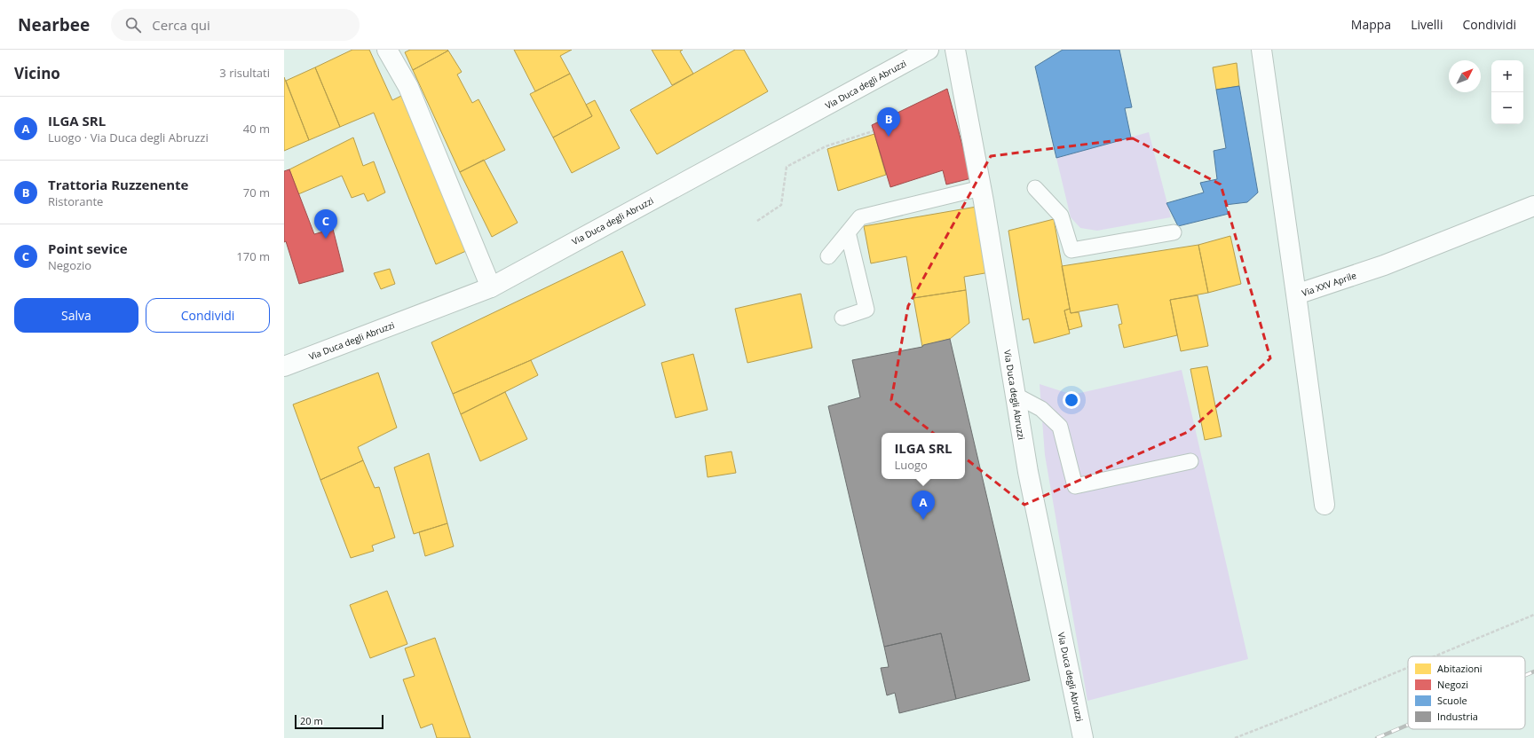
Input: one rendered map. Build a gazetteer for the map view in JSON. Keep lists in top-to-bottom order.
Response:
{
  "streets": {
    "street": ["Via Duca degli Abruzzi", "Via XXV Aprile"]
  },
  "legend": [
    "Abitazioni",
    "Negozi",
    "Scuole",
    "Industria"
  ],
  "scale_bar": "20 m",
  "north": "top right",
  "page": {
    "header": "Nearbee",
    "search": "Cerca qui",
    "nav": ["Mappa", "Livelli", "Condividi"],
    "heading": ["Vicino", "3 risultati"],
    "map_buttons": ["+", "−"],
    "list": [
      {
        "mark": "A",
        "name": "ILGA SRL",
        "note": "Luogo · Via Duca degli Abruzzi",
        "value": "40 m"
      },
      {
        "mark": "B",
        "name": "Trattoria Ruzzenente",
        "note": "Ristorante",
        "value": "70 m"
      },
      {
        "mark": "C",
        "name": "Point sevice",
        "note": "Negozio",
        "value": "170 m"
      }
    ],
    "pins": ["B", "C", "A"],
    "buttons": ["Salva", "Condividi"],
    "popup": ["ILGA SRL", "Luogo"],
    "scale": "20 m"
  }
}
